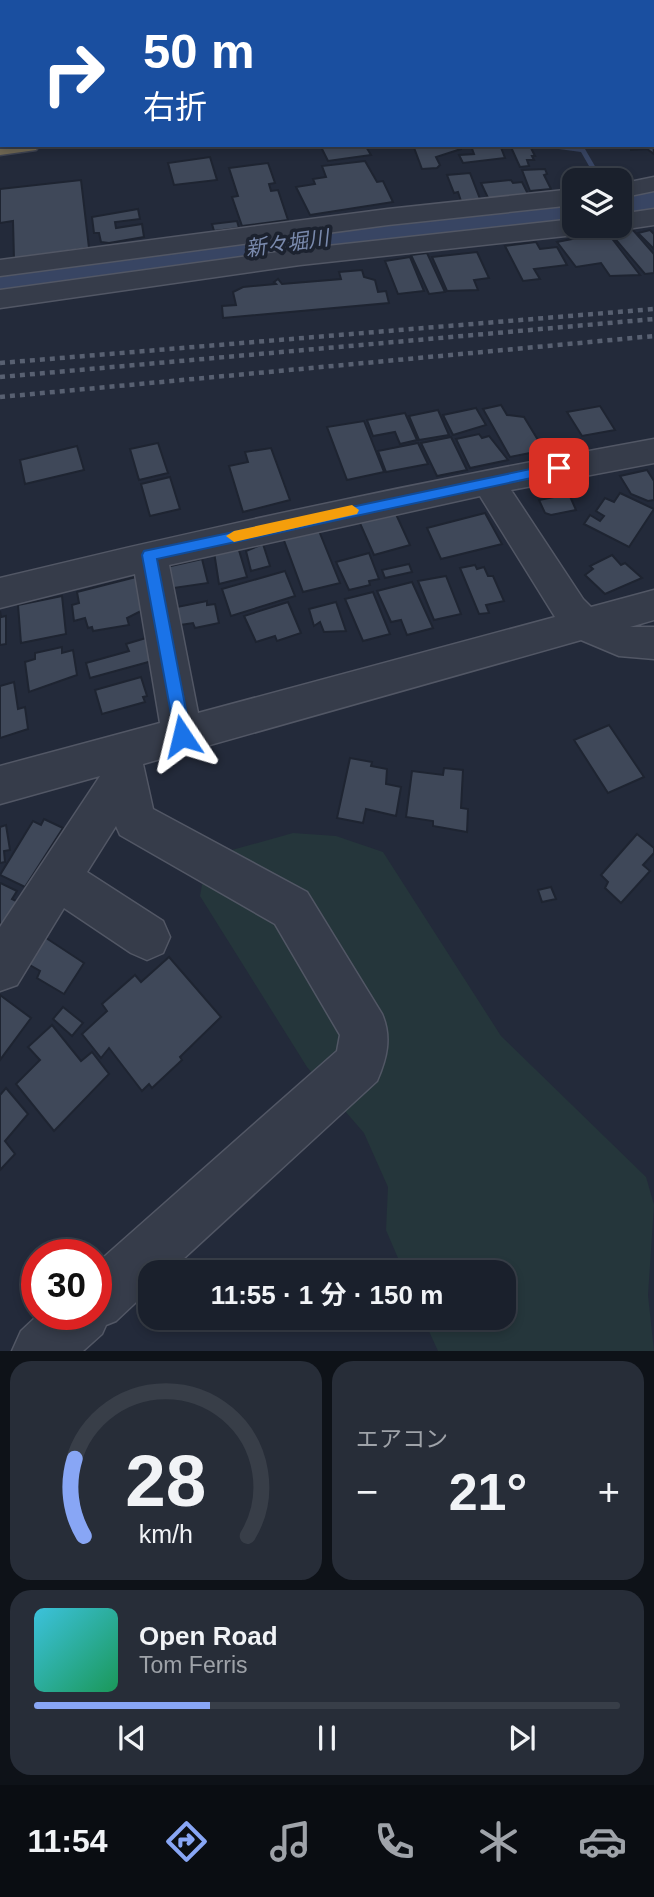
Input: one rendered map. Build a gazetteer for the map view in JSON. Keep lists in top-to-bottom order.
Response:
{
  "water": ["新々堀川"],
  "page": {
    "turn": ["50 m", "右折"],
    "limit": "30",
    "trip": "11:55 · 1 分 · 150 m",
    "tile": "エアコン",
    "heat": ["−", "21°", "+"],
    "song": ["Open Road", "Tom Ferris"],
    "tabs": "11:54",
    "gauge": ["28", "km/h"]
  }
}
